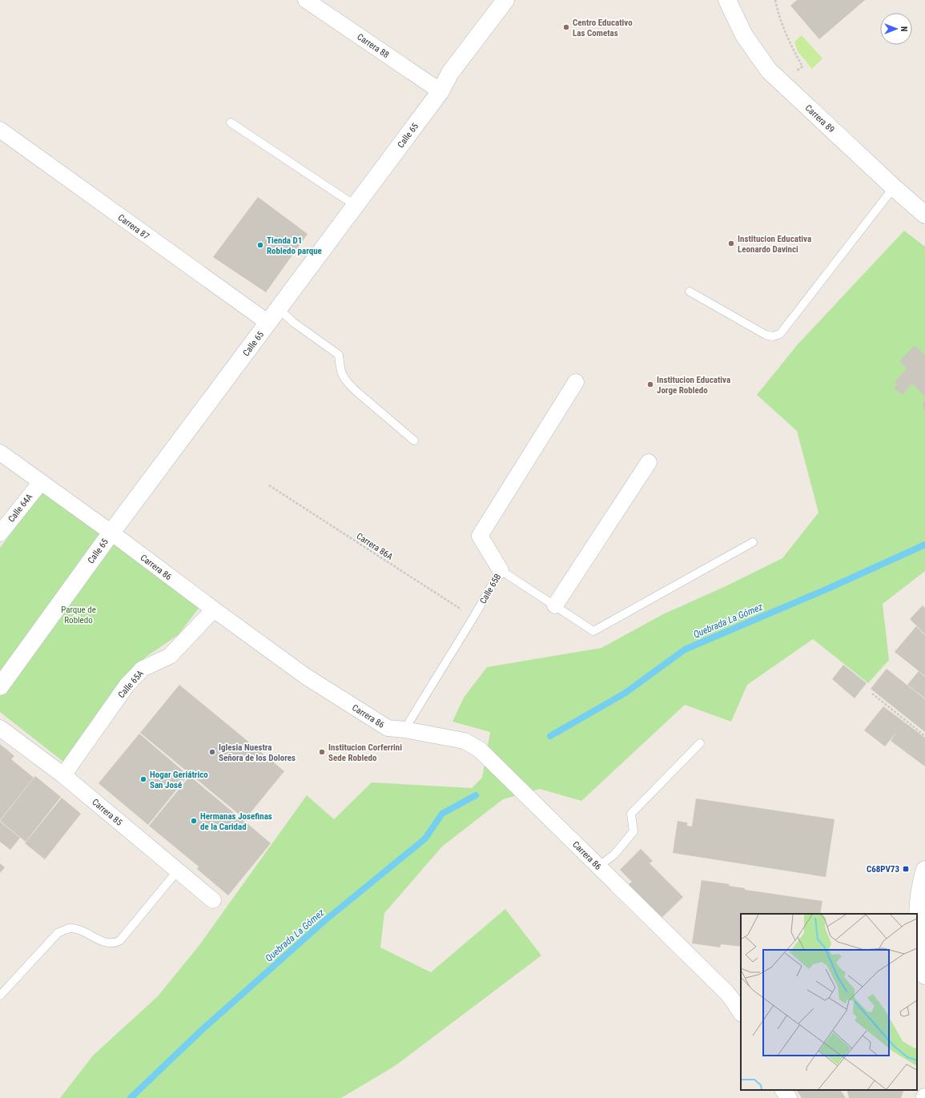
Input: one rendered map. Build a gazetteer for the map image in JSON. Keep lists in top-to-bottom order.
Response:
{
  "streets": {
    "main road": ["Carrera 89", "Calle 65"],
    "street": [
      "Carrera 88",
      "Carrera 87",
      "Calle 64A",
      "Carrera 86",
      "Calle 65B",
      "Calle 65A",
      "Carrera 85"
    ],
    "path": ["Carrera 86A"]
  },
  "crossings": [
    ["Carrera 88", "Calle 65"],
    ["Calle 65", "Carrera 87"],
    ["Calle 65", "Carrera 86"],
    ["Calle 64A", "Carrera 86"],
    ["Carrera 86A", "Calle 65B"],
    ["Carrera 86", "Calle 65B"],
    ["Carrera 86", "Calle 65A"],
    ["Calle 65A", "Carrera 85"]
  ],
  "water": ["Quebrada La Gómez"],
  "parks": ["Parque de Robledo"],
  "places": {
    "other": [
      "Centro Educativo Las Cometas",
      "Institucion Educativa Leonardo Davinci",
      "Tienda D1 Robledo parque",
      "Institucion Educativa Jorge Robledo",
      "Iglesia Nuestra Señora de los Dolores",
      "Institucion Corferrini Sede Robledo",
      "Hogar Geriátrico San José",
      "Hermanas Josefinas de la Caridad"
    ],
    "transit": ["C68PV73"]
  },
  "north": "right"
}
